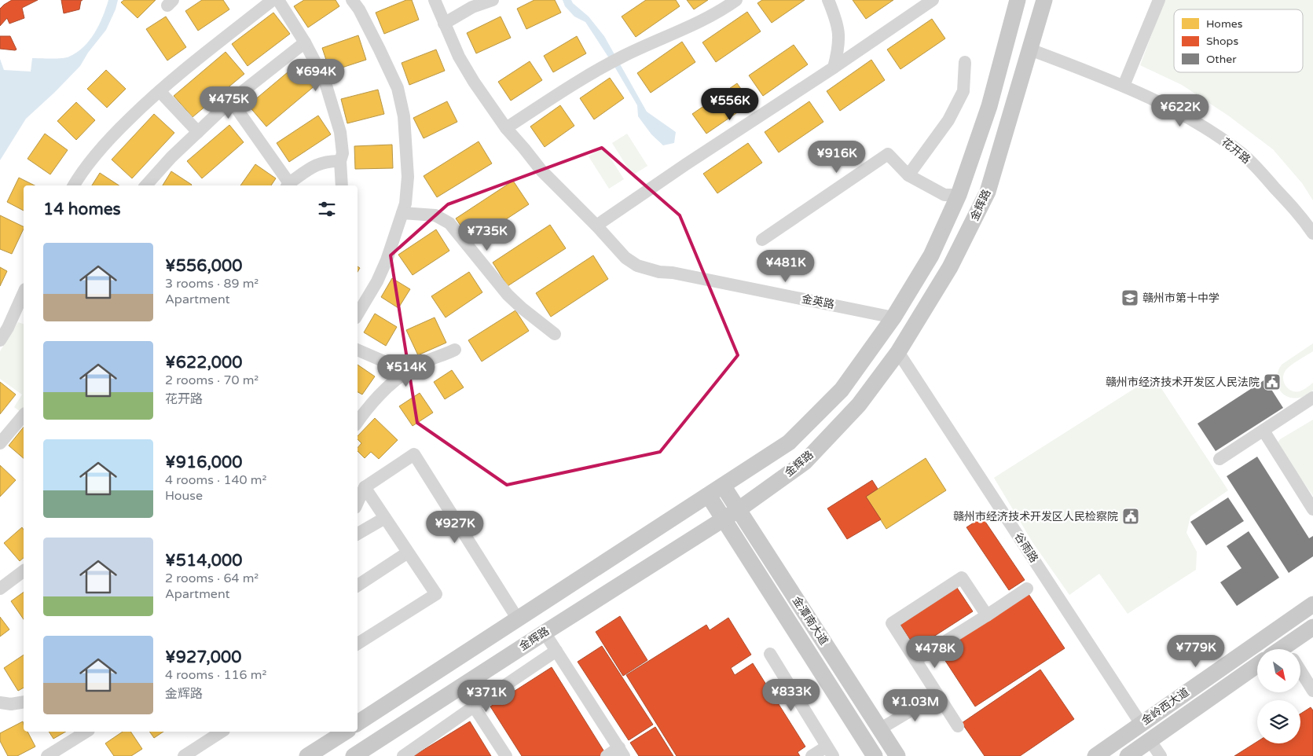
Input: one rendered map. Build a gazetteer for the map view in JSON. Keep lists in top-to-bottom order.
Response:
{
  "streets": {
    "main road": ["金辉路", "金潭南大道", "金岭西大道"],
    "street": ["花开路", "金英路", "谷雨路"]
  },
  "crossings": [
    ["花开路", "金辉路"],
    ["金辉路", "金英路"],
    ["金辉路", "谷雨路"],
    ["金辉路", "金潭南大道"],
    ["谷雨路", "金岭西大道"]
  ],
  "places": {
    "school or university": ["赣州市第十中学"],
    "public building": ["赣州市经济技术开发区人民法院", "赣州市经济技术开发区人民检察院"]
  },
  "legend": ["Homes", "Shops", "Other"],
  "north": "bottom right",
  "page": {
    "price": [
      "¥694K",
      "¥475K",
      "¥556K",
      "¥622K",
      "¥916K",
      "¥735K",
      "¥481K",
      "¥514K",
      "¥927K",
      "¥779K",
      "¥478K",
      "¥833K",
      "¥371K",
      "¥1.03M"
    ],
    "heading": "14 homes",
    "list": [
      {
        "name": "¥556,000",
        "note": "3 rooms · 89 m² · Apartment"
      },
      {
        "name": "¥622,000",
        "note": "2 rooms · 70 m² · 花开路"
      },
      {
        "name": "¥916,000",
        "note": "4 rooms · 140 m² · House"
      },
      {
        "name": "¥514,000",
        "note": "2 rooms · 64 m² · Apartment"
      },
      {
        "name": "¥927,000",
        "note": "4 rooms · 116 m² · 金辉路"
      }
    ]
  }
}
